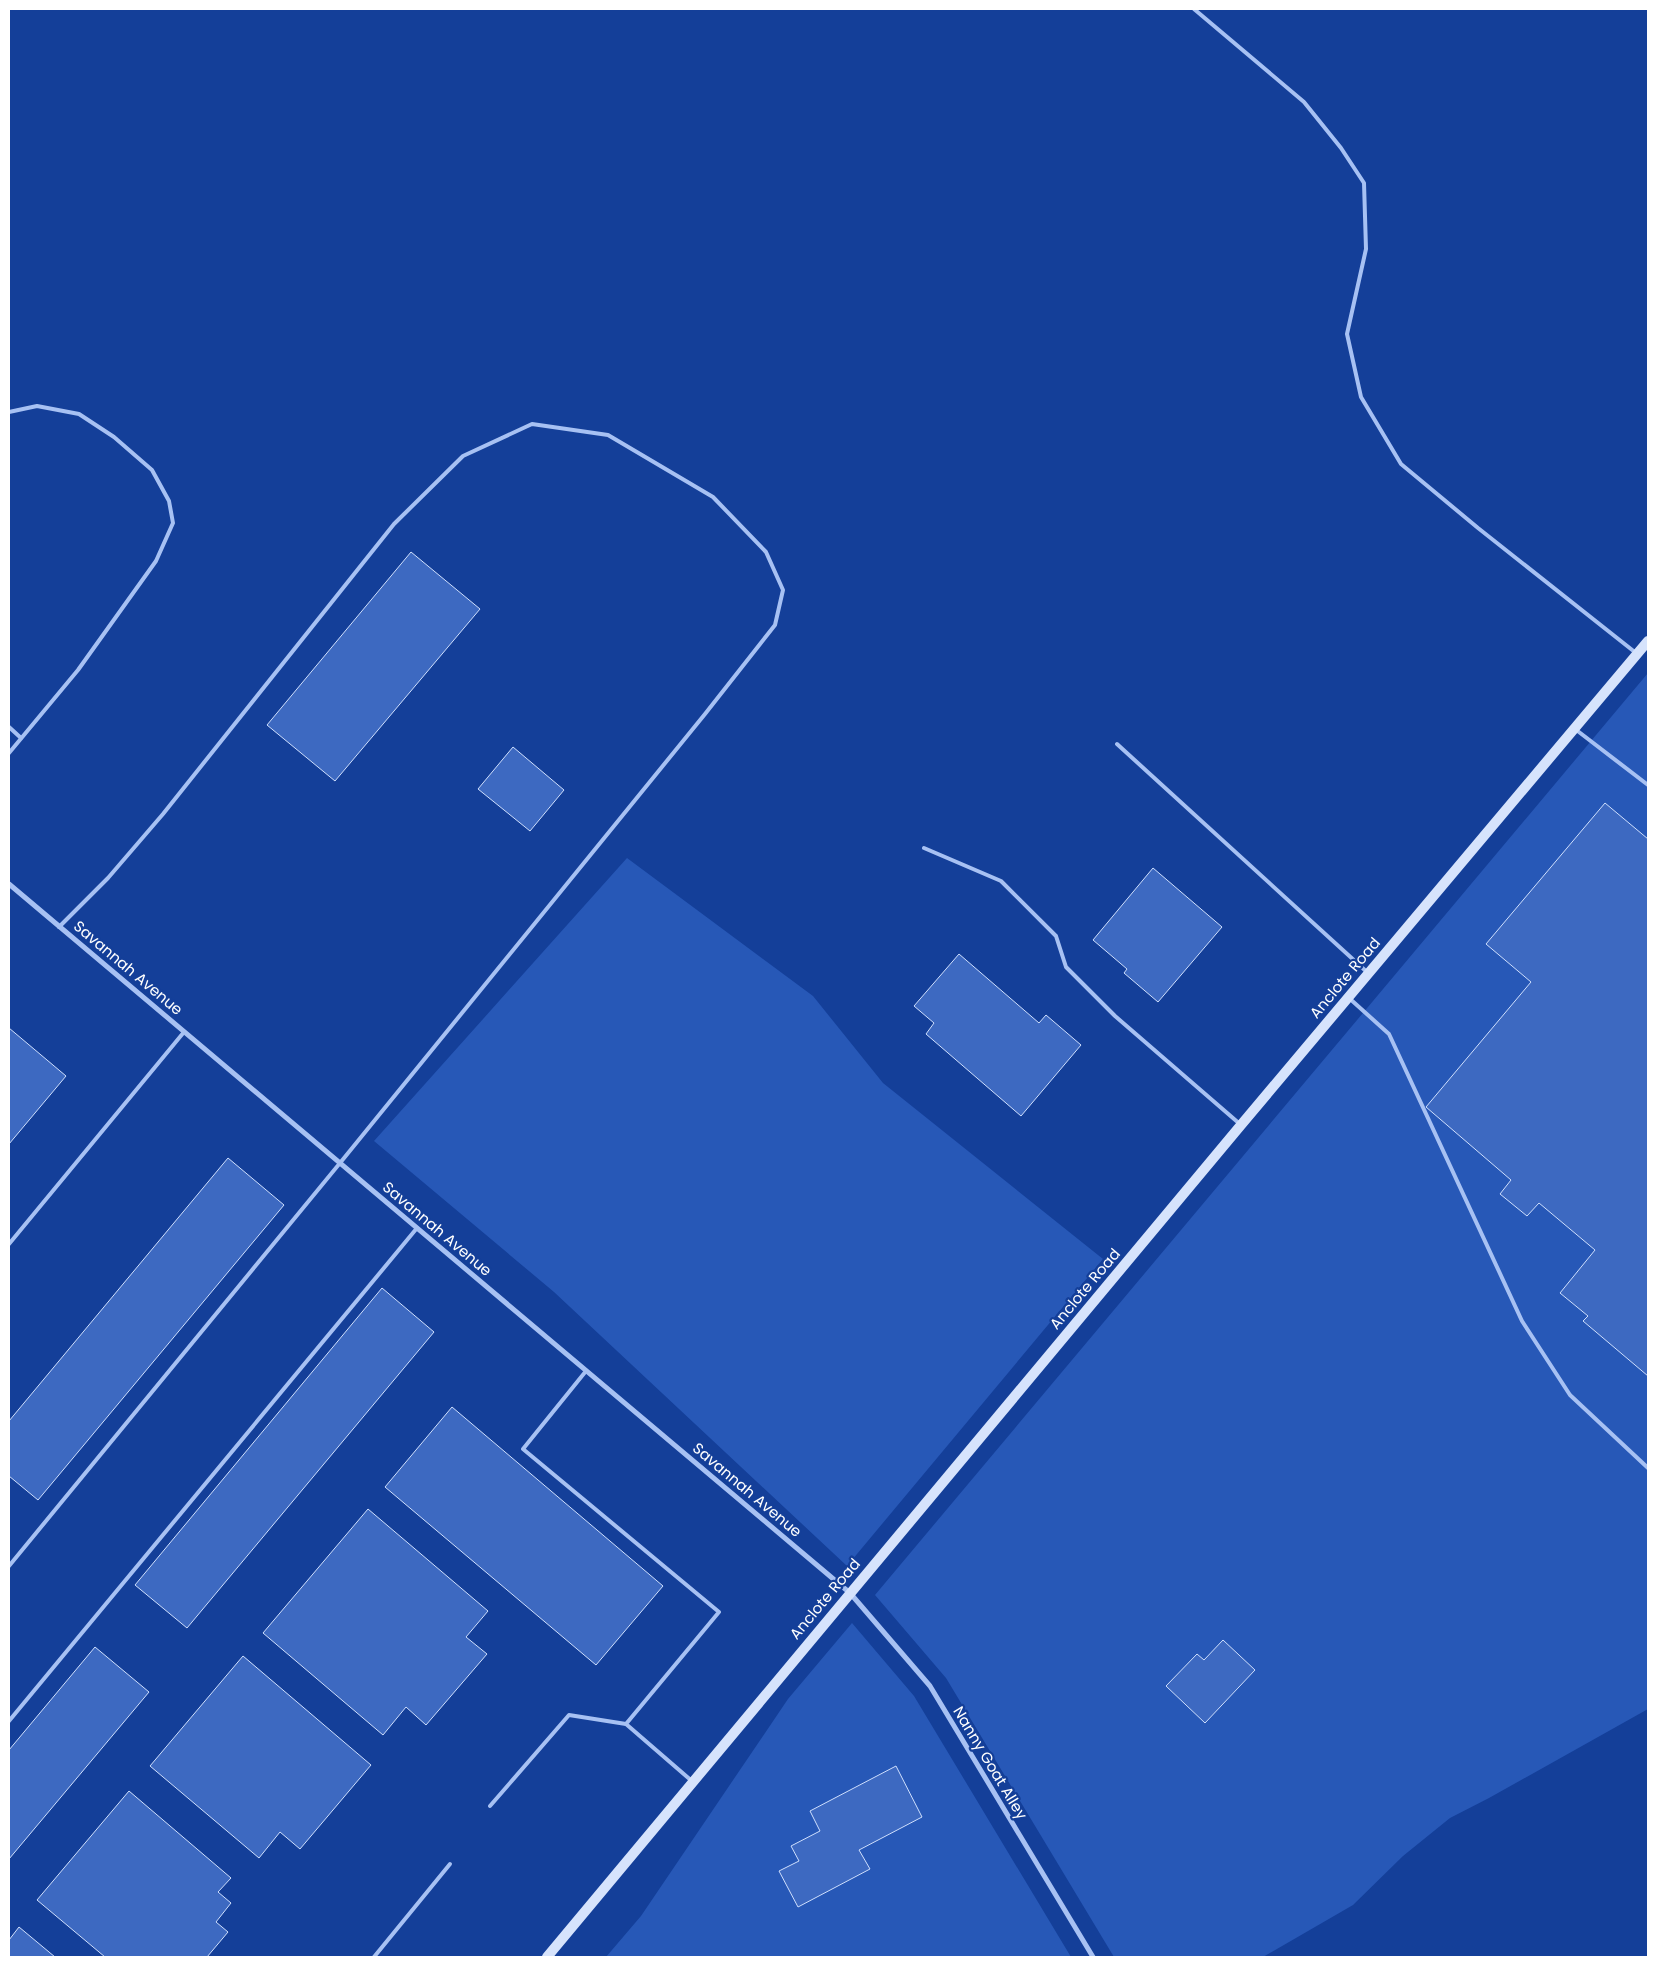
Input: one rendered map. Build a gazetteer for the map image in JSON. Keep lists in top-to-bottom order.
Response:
{
  "streets": {
    "street": ["Savannah Avenue", "Anclote Road", "Nanny Goat Alley"]
  },
  "crossings": [
    ["Savannah Avenue", "Anclote Road"],
    ["Savannah Avenue", "Nanny Goat Alley"],
    ["Anclote Road", "Nanny Goat Alley"]
  ]
}
